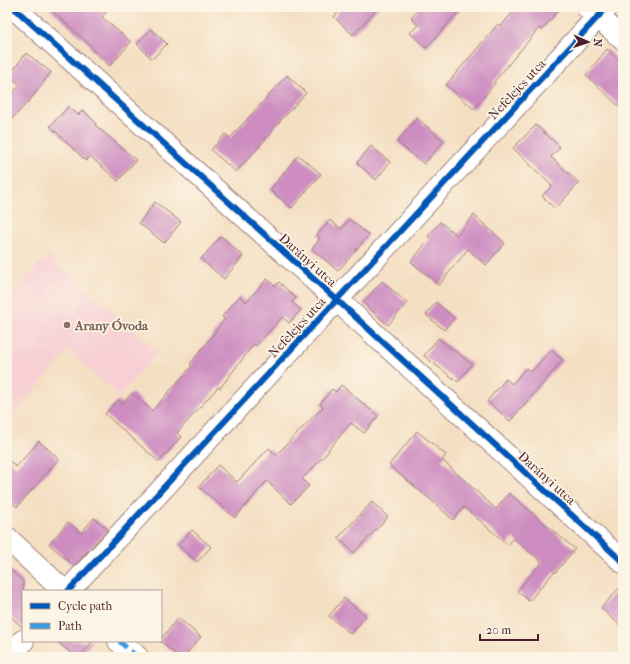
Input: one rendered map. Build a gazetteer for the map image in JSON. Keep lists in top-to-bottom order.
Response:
{
  "streets": {
    "street": ["Nefelejcs utca", "Darányi utca"]
  },
  "crossings": [
    ["Nefelejcs utca", "Darányi utca"]
  ],
  "places": ["Arany Óvoda"],
  "legend": ["Cycle path", "Path"],
  "scale_bar": "20 m",
  "north": "right"
}
